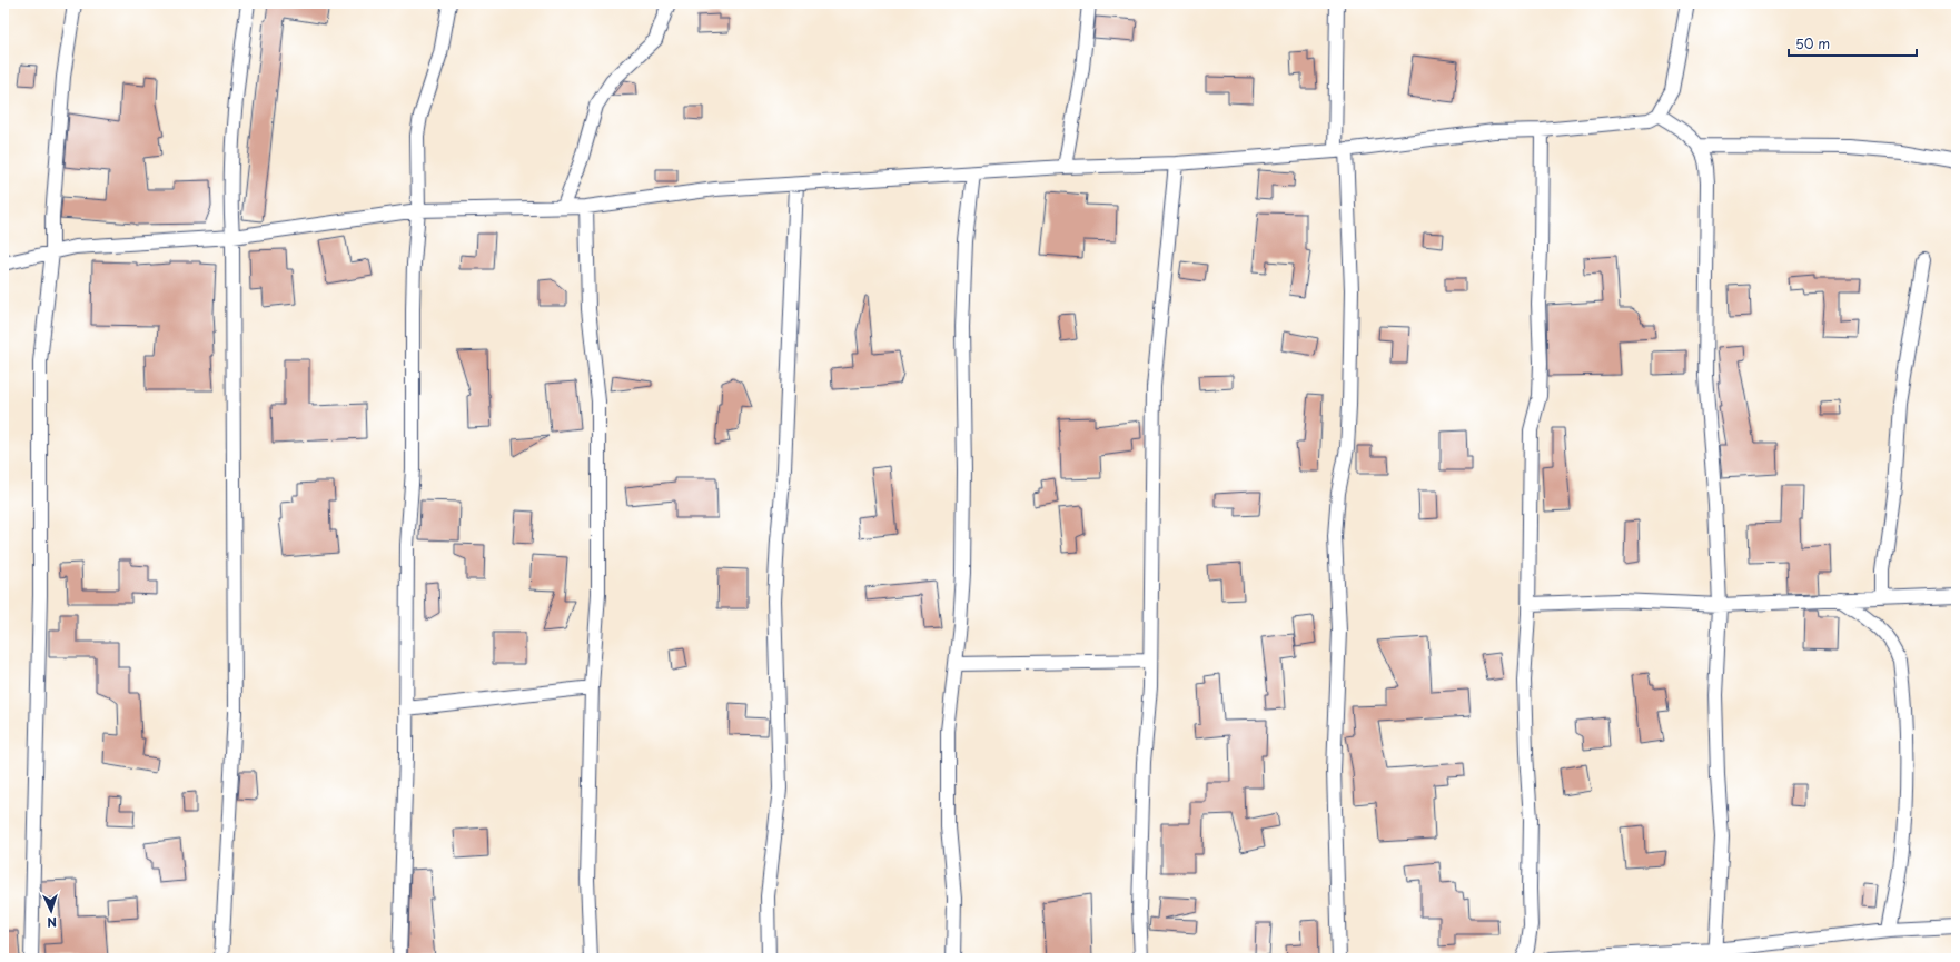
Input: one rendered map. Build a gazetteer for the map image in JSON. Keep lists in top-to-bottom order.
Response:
{
  "scale_bar": "50 m",
  "north": "bottom"
}
